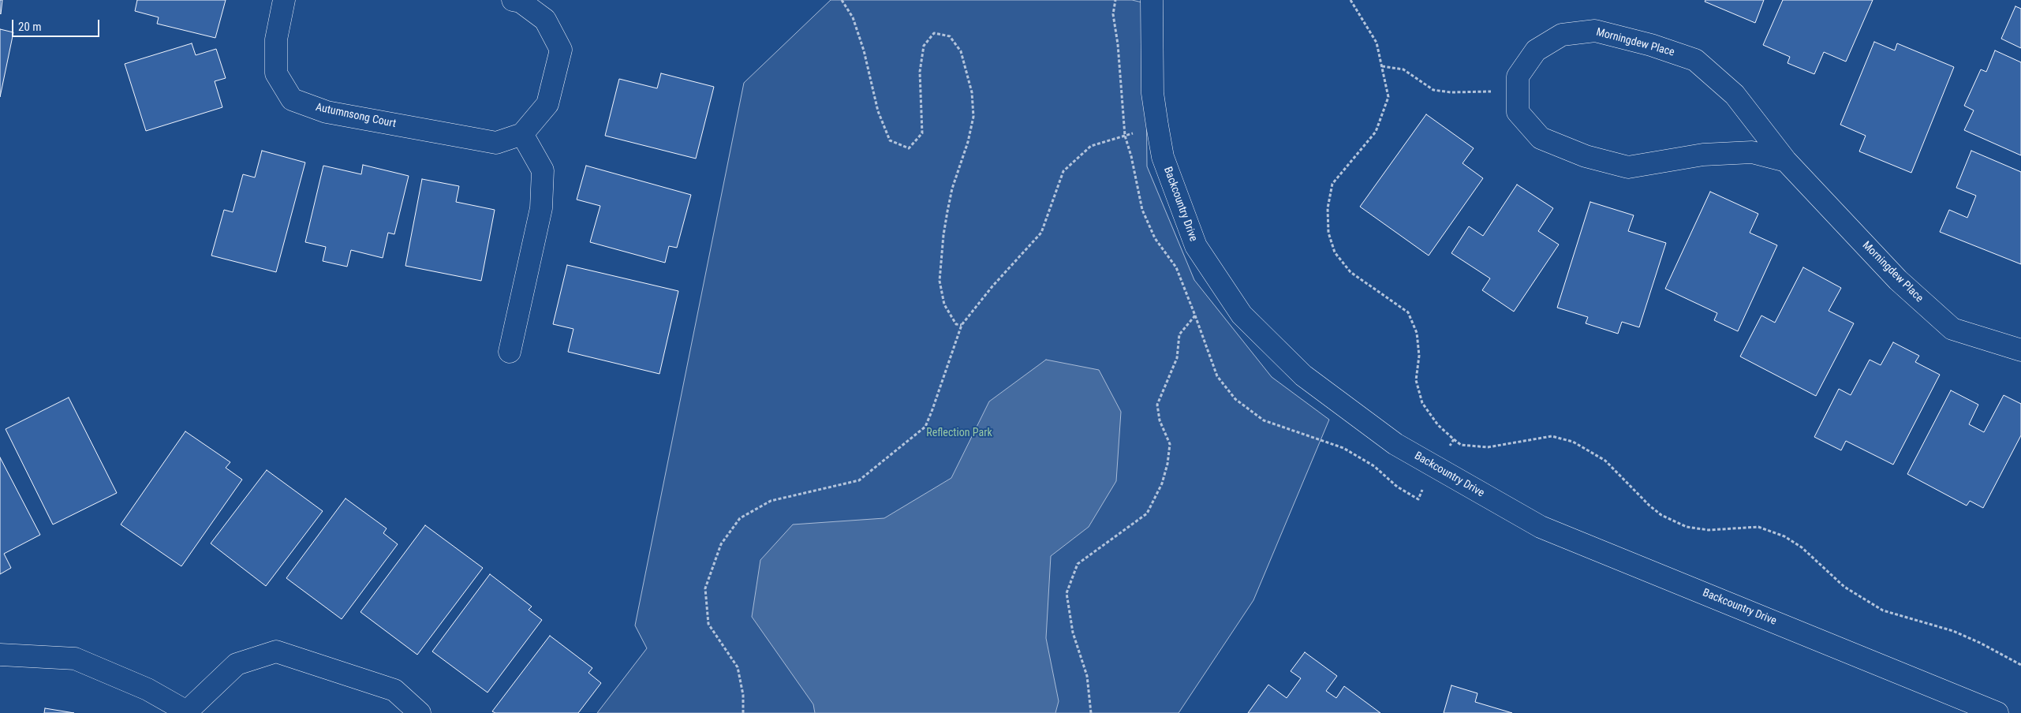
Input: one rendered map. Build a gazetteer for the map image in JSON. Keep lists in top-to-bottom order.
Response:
{
  "streets": {
    "street": ["Morningdew Place", "Autumnsong Court", "Backcountry Drive"]
  },
  "parks": ["Reflection Park"],
  "scale_bar": "20 m"
}
